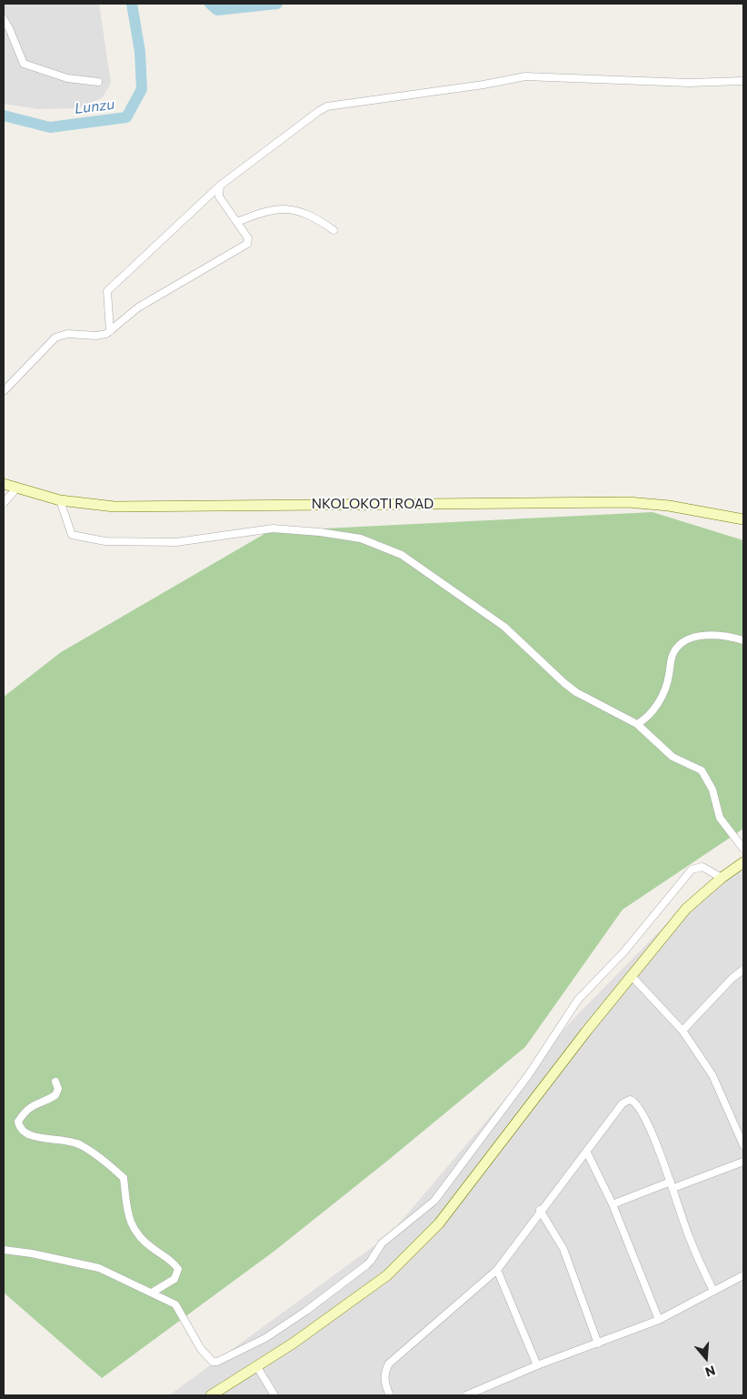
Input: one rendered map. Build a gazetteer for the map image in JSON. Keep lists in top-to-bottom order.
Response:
{
  "streets": {
    "main road": ["NKOLOKOTI ROAD"]
  },
  "water": ["Lunzu"],
  "north": "bottom"
}
